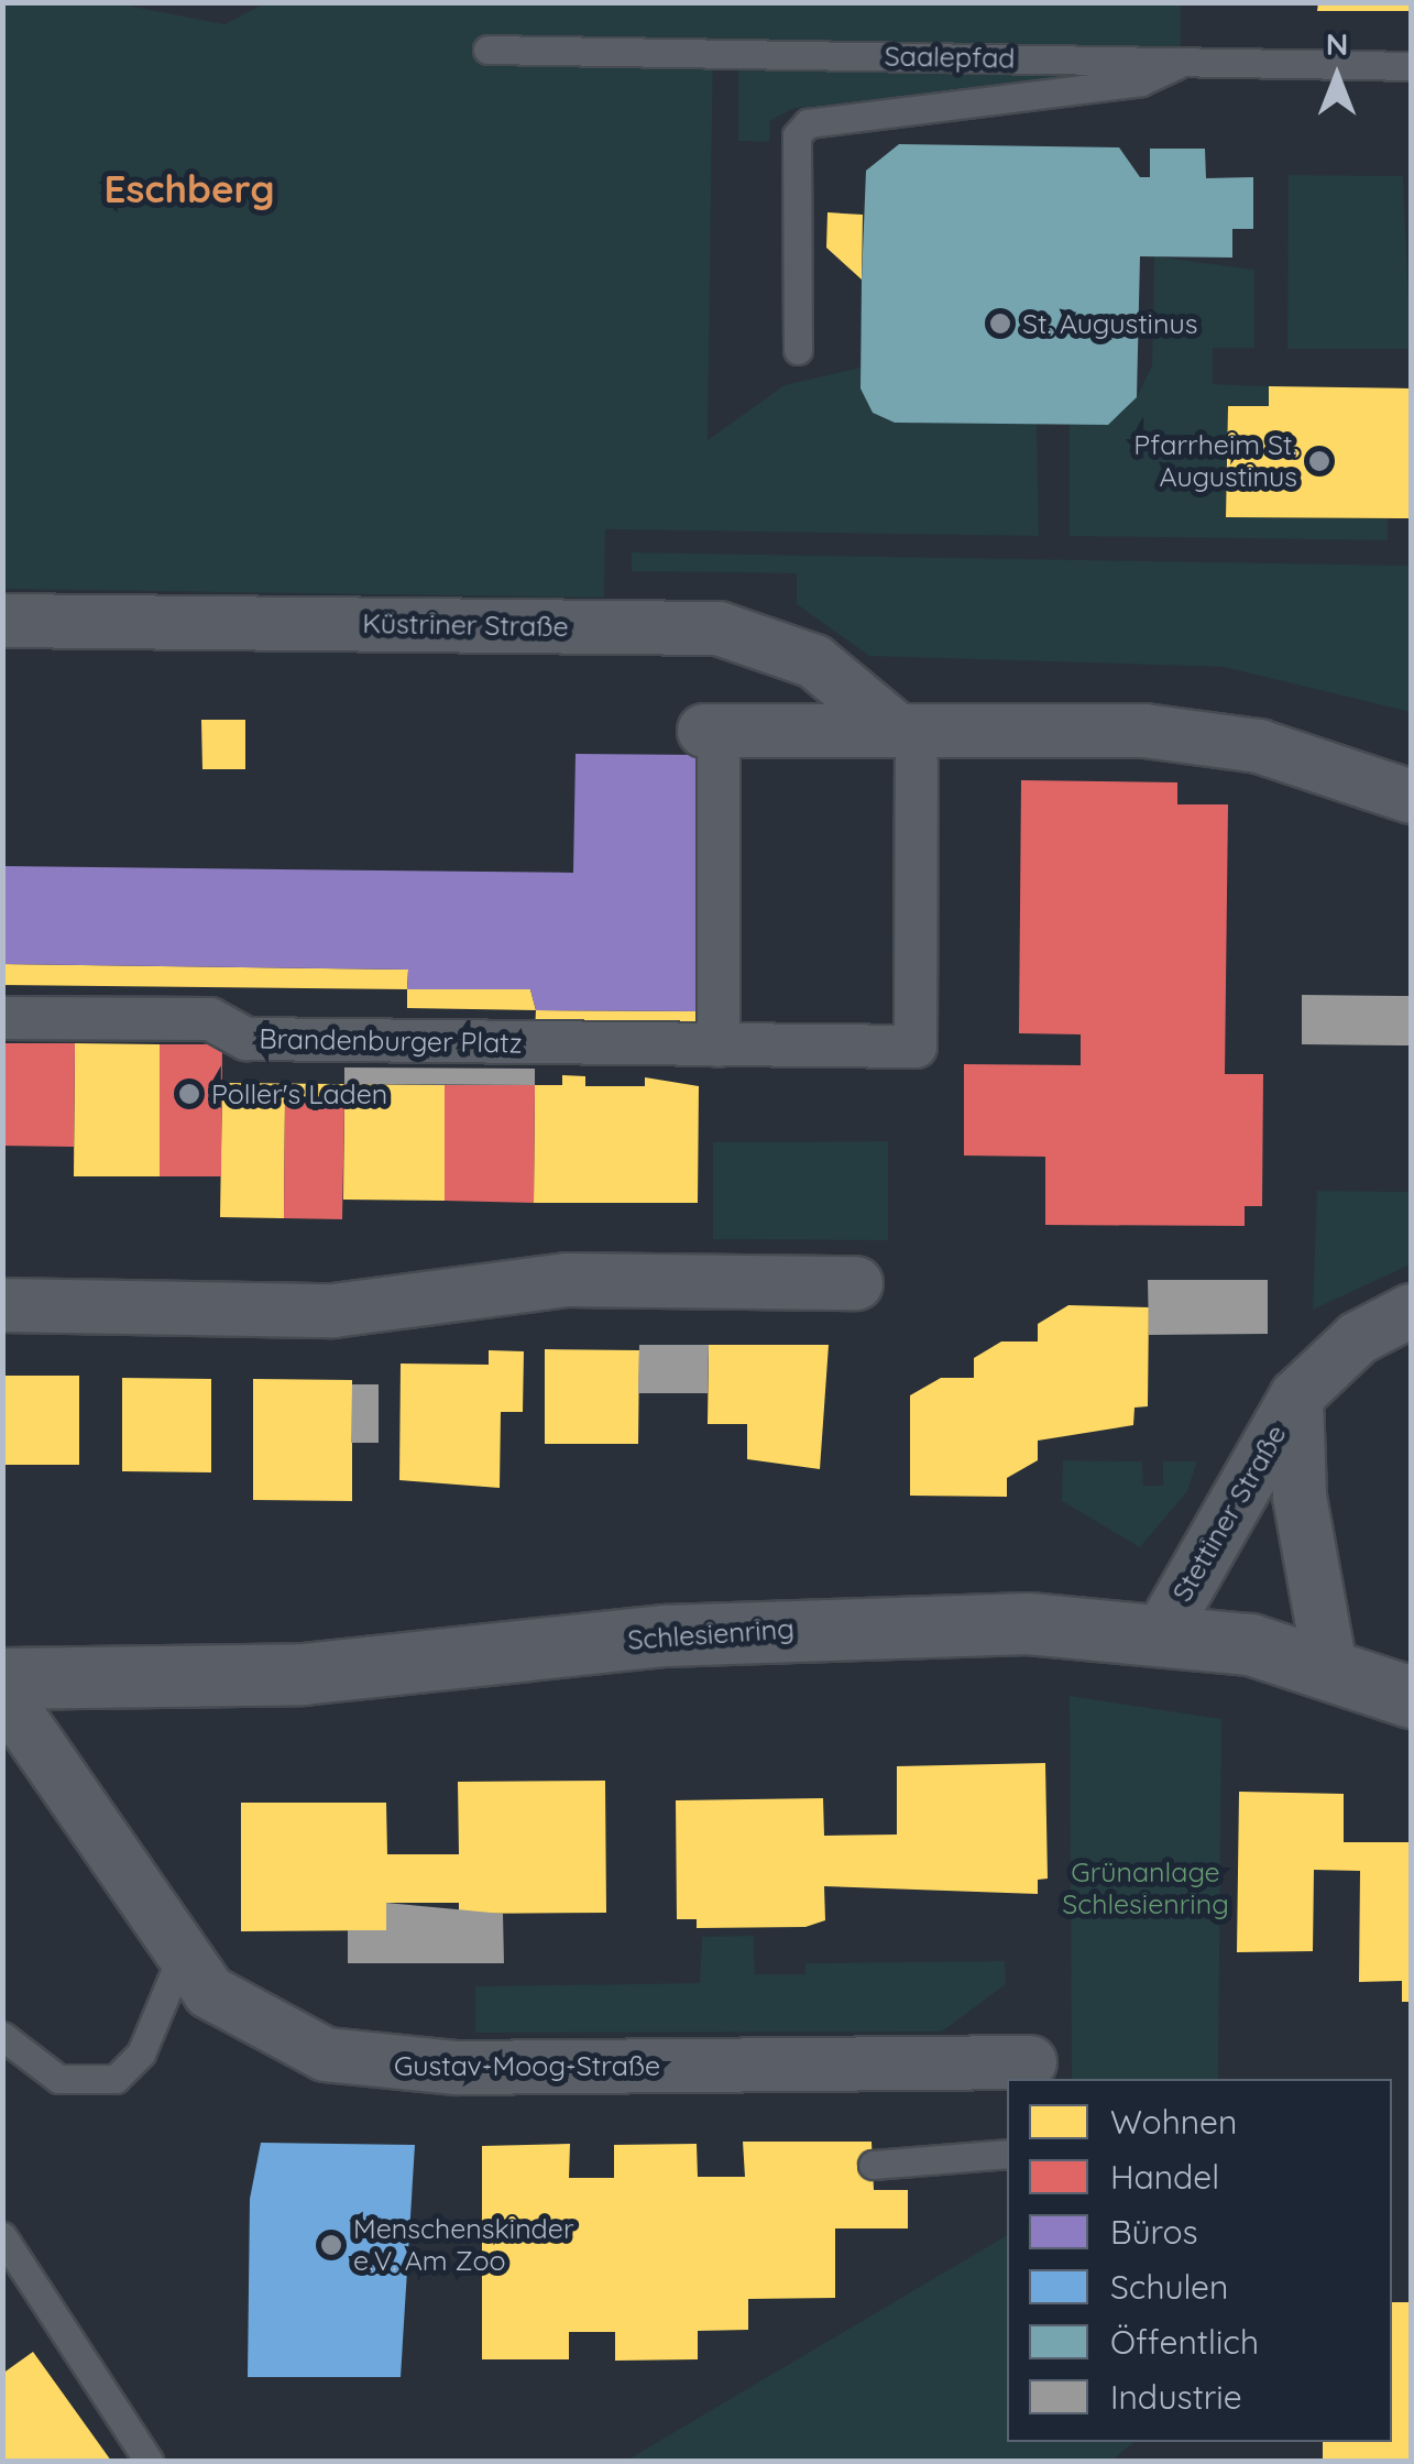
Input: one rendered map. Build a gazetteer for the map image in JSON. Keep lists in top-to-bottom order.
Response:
{
  "streets": {
    "street": [
      "Küstriner Straße",
      "Brandenburger Platz",
      "Stettiner Straße",
      "Schlesienring",
      "Gustav-Moog-Straße"
    ],
    "lane": ["Saalepfad"]
  },
  "crossings": [
    ["Küstriner Straße", "Brandenburger Platz"],
    ["Stettiner Straße", "Schlesienring"]
  ],
  "districts": ["Eschberg"],
  "parks": ["Grünanlage Schlesienring"],
  "places": [
    "St. Augustinus",
    "Pfarrheim St. Augustinus",
    "Poller's Laden",
    "Menschenskinder e.V. Am Zoo"
  ],
  "legend": [
    "Wohnen",
    "Handel",
    "Büros",
    "Schulen",
    "Öffentlich",
    "Industrie"
  ],
  "north": "top"
}
